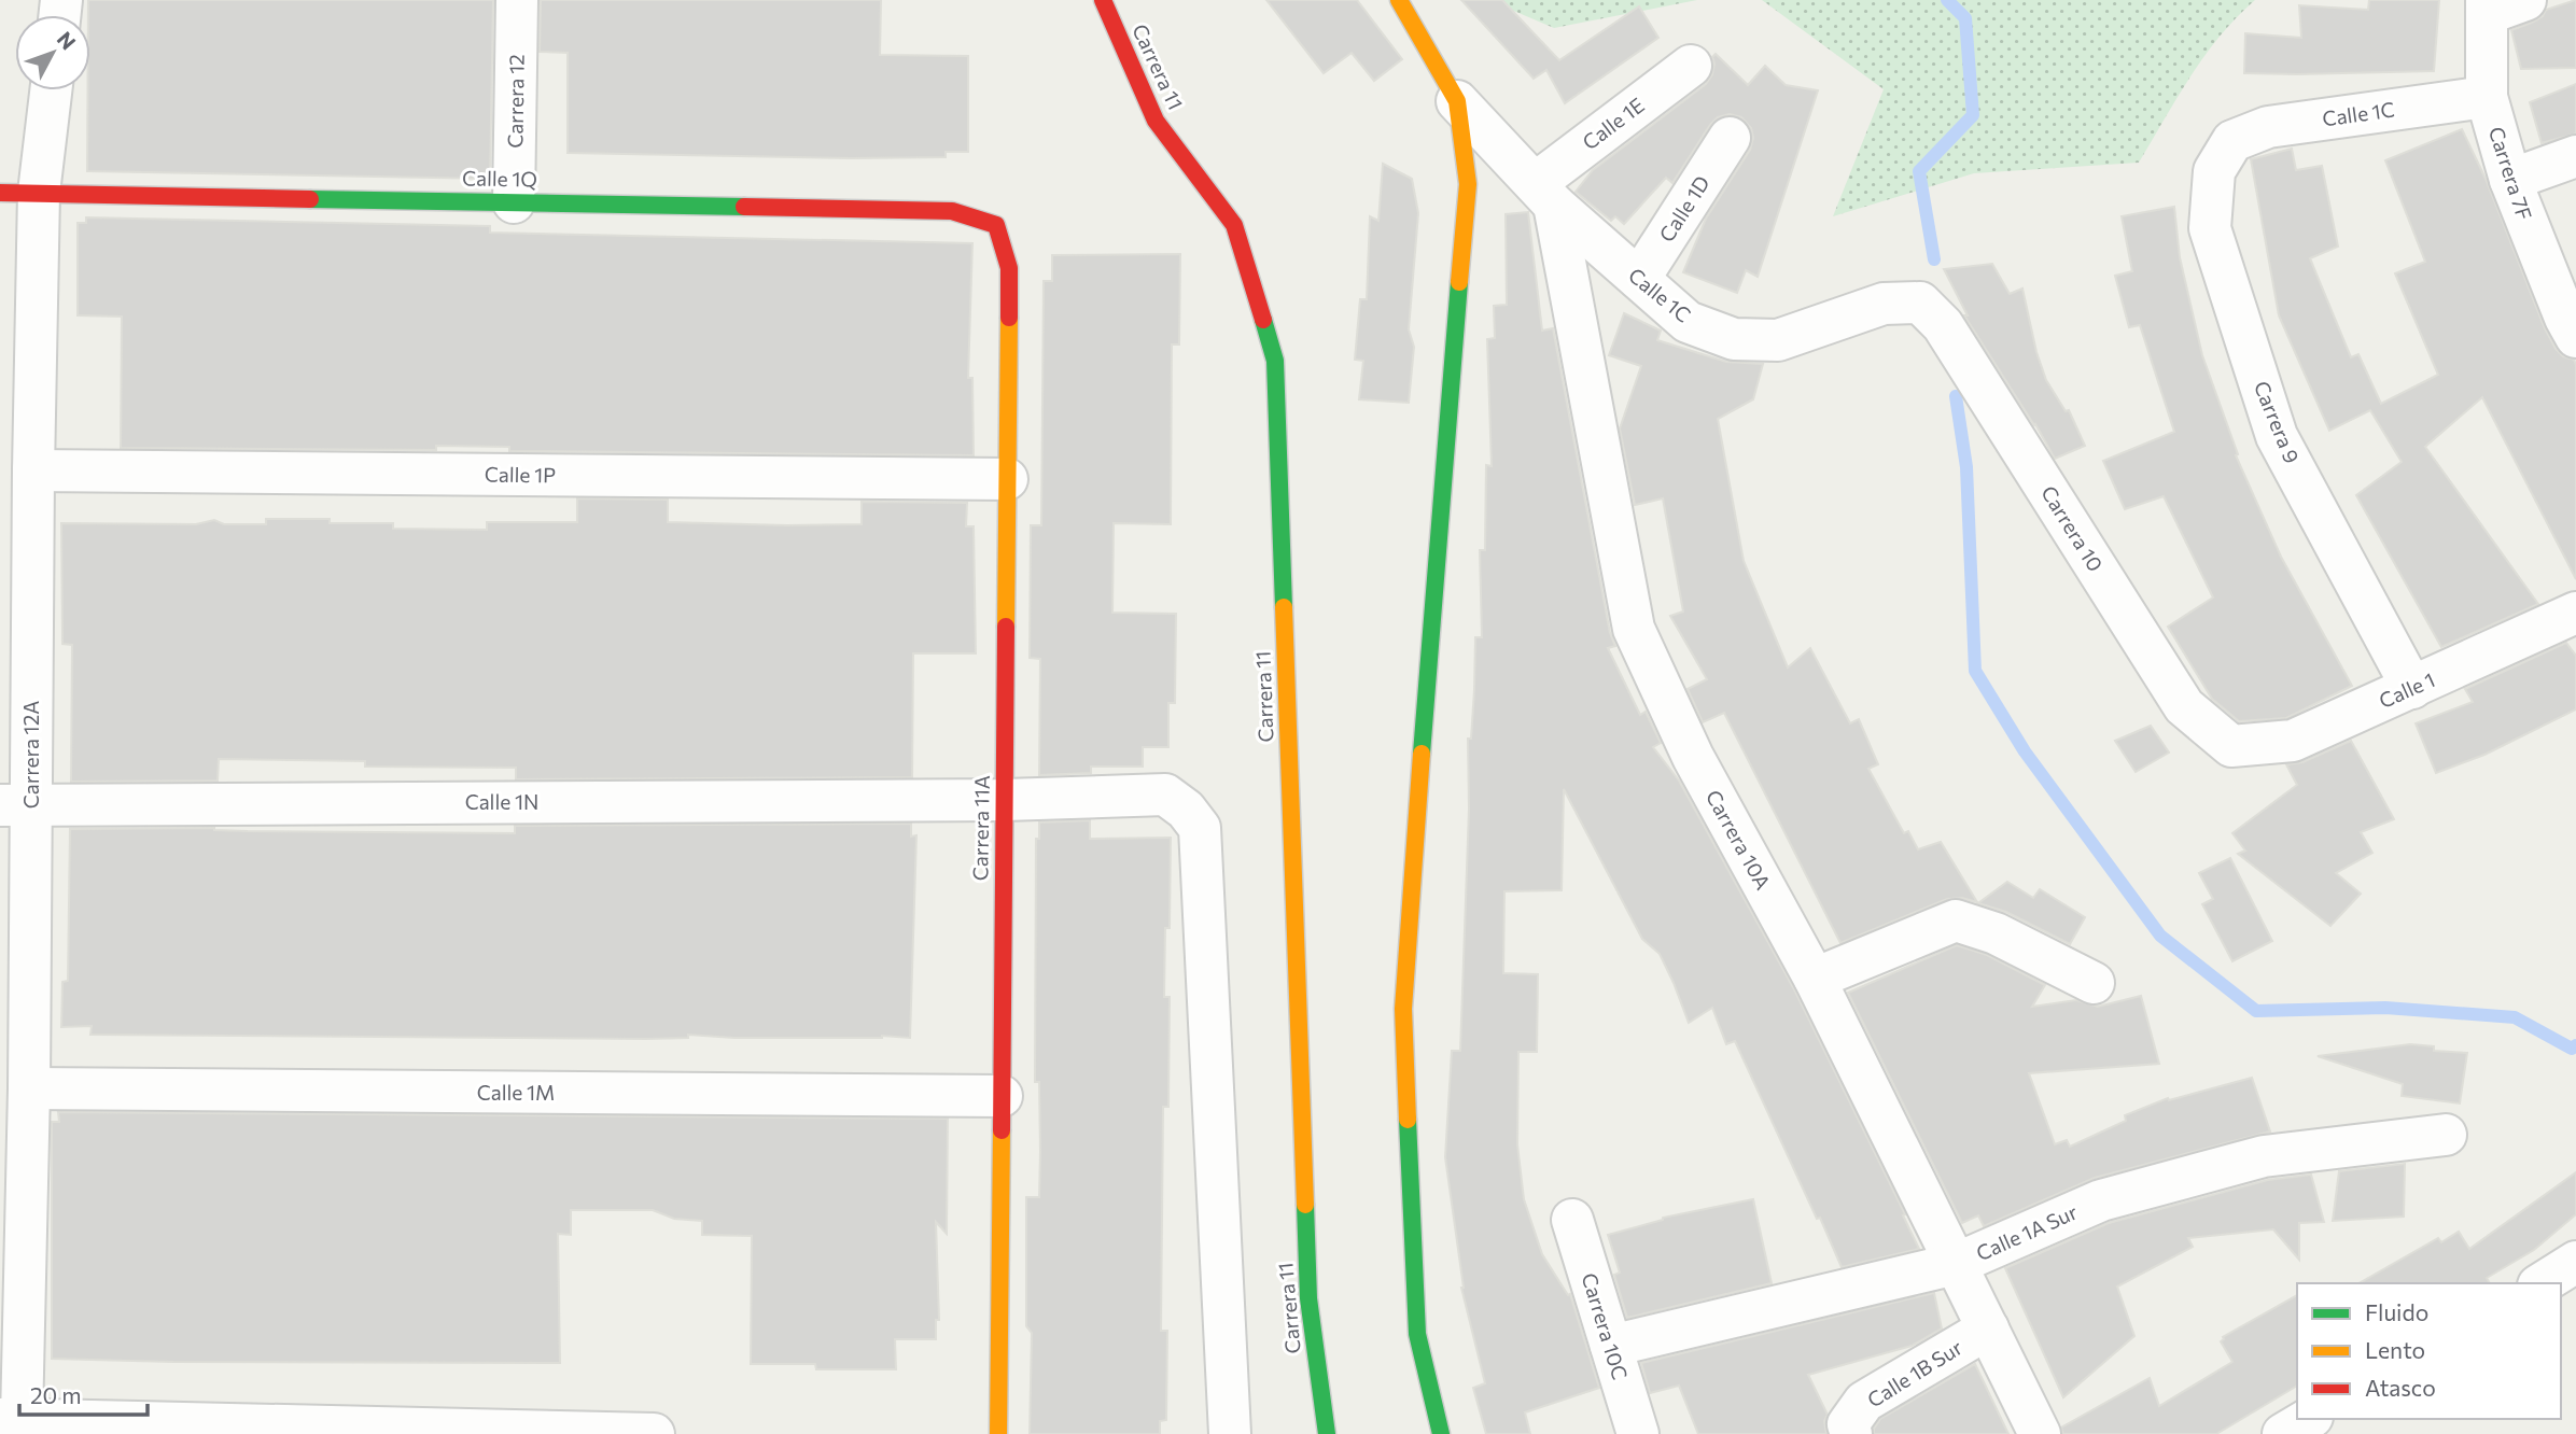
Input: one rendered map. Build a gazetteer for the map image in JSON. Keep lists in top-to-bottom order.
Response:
{
  "streets": {
    "main road": ["Carrera 11", "Calle 1Q", "Carrera 11A"],
    "street": [
      "Carrera 12",
      "Calle 1C",
      "Calle 1E",
      "Carrera 7F",
      "Calle 1D",
      "Carrera 9",
      "Calle 1P",
      "Carrera 10",
      "Calle 1",
      "Carrera 12A",
      "Calle 1N",
      "Carrera 10A",
      "Calle 1M",
      "Calle 1A Sur",
      "Carrera 10C",
      "Calle 1B Sur"
    ]
  },
  "crossings": [
    ["Carrera 12", "Calle 1Q"],
    ["Calle 1C", "Calle 1E"],
    ["Calle 1C", "Carrera 7F"],
    ["Calle 1C", "Calle 1D"],
    ["Calle 1C", "Carrera 9"],
    ["Calle 1C", "Carrera 10"],
    ["Calle 1C", "Carrera 10A"],
    ["Calle 1E", "Carrera 10A"],
    ["Calle 1Q", "Carrera 12A"],
    ["Calle 1Q", "Carrera 11A"],
    ["Carrera 9", "Calle 1"],
    ["Calle 1P", "Carrera 12A"],
    ["Calle 1P", "Carrera 11A"],
    ["Carrera 10", "Calle 1"],
    ["Carrera 12A", "Calle 1N"],
    ["Carrera 12A", "Calle 1M"],
    ["Calle 1N", "Carrera 11A"],
    ["Carrera 11A", "Calle 1M"],
    ["Carrera 10A", "Calle 1A Sur"],
    ["Carrera 10A", "Calle 1B Sur"],
    ["Calle 1A Sur", "Carrera 10C"]
  ],
  "legend": ["Fluido", "Lento", "Atasco"],
  "scale_bar": "20 m",
  "north": "top right"
}
